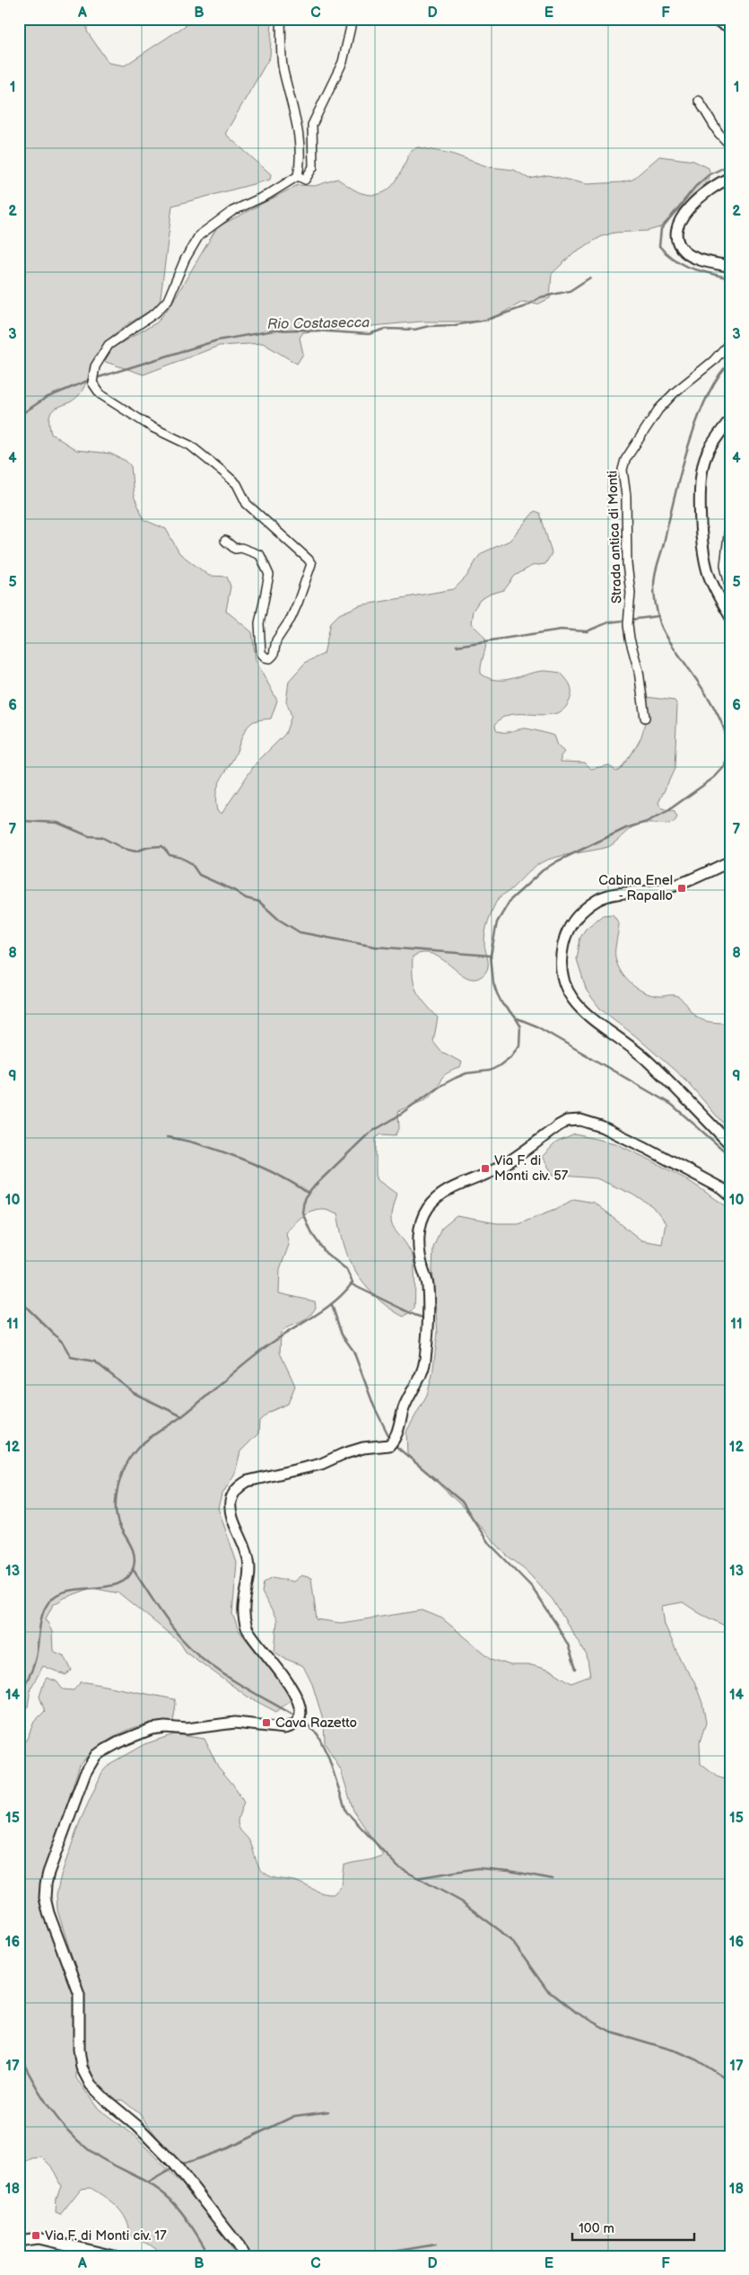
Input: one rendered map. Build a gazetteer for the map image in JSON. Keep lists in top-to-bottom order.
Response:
{
  "streets": {
    "street": ["Strada antica di Monti"]
  },
  "water": ["Rio Costasecca"],
  "places": {
    "transit": [
      "Cabina Enel - Rapallo",
      "Via F. di Monti civ. 57",
      "Cava Razetto",
      "Via F. di Monti civ. 17"
    ]
  },
  "scale_bar": "100 m",
  "grid": {
    "columns": [
      "A",
      "B",
      "C",
      "D",
      "E",
      "F"
    ],
    "rows": [
      "1",
      "2",
      "3",
      "4",
      "5",
      "6",
      "7",
      "8",
      "9",
      "10",
      "11",
      "12",
      "13",
      "14",
      "15",
      "16",
      "17",
      "18"
    ]
  }
}
